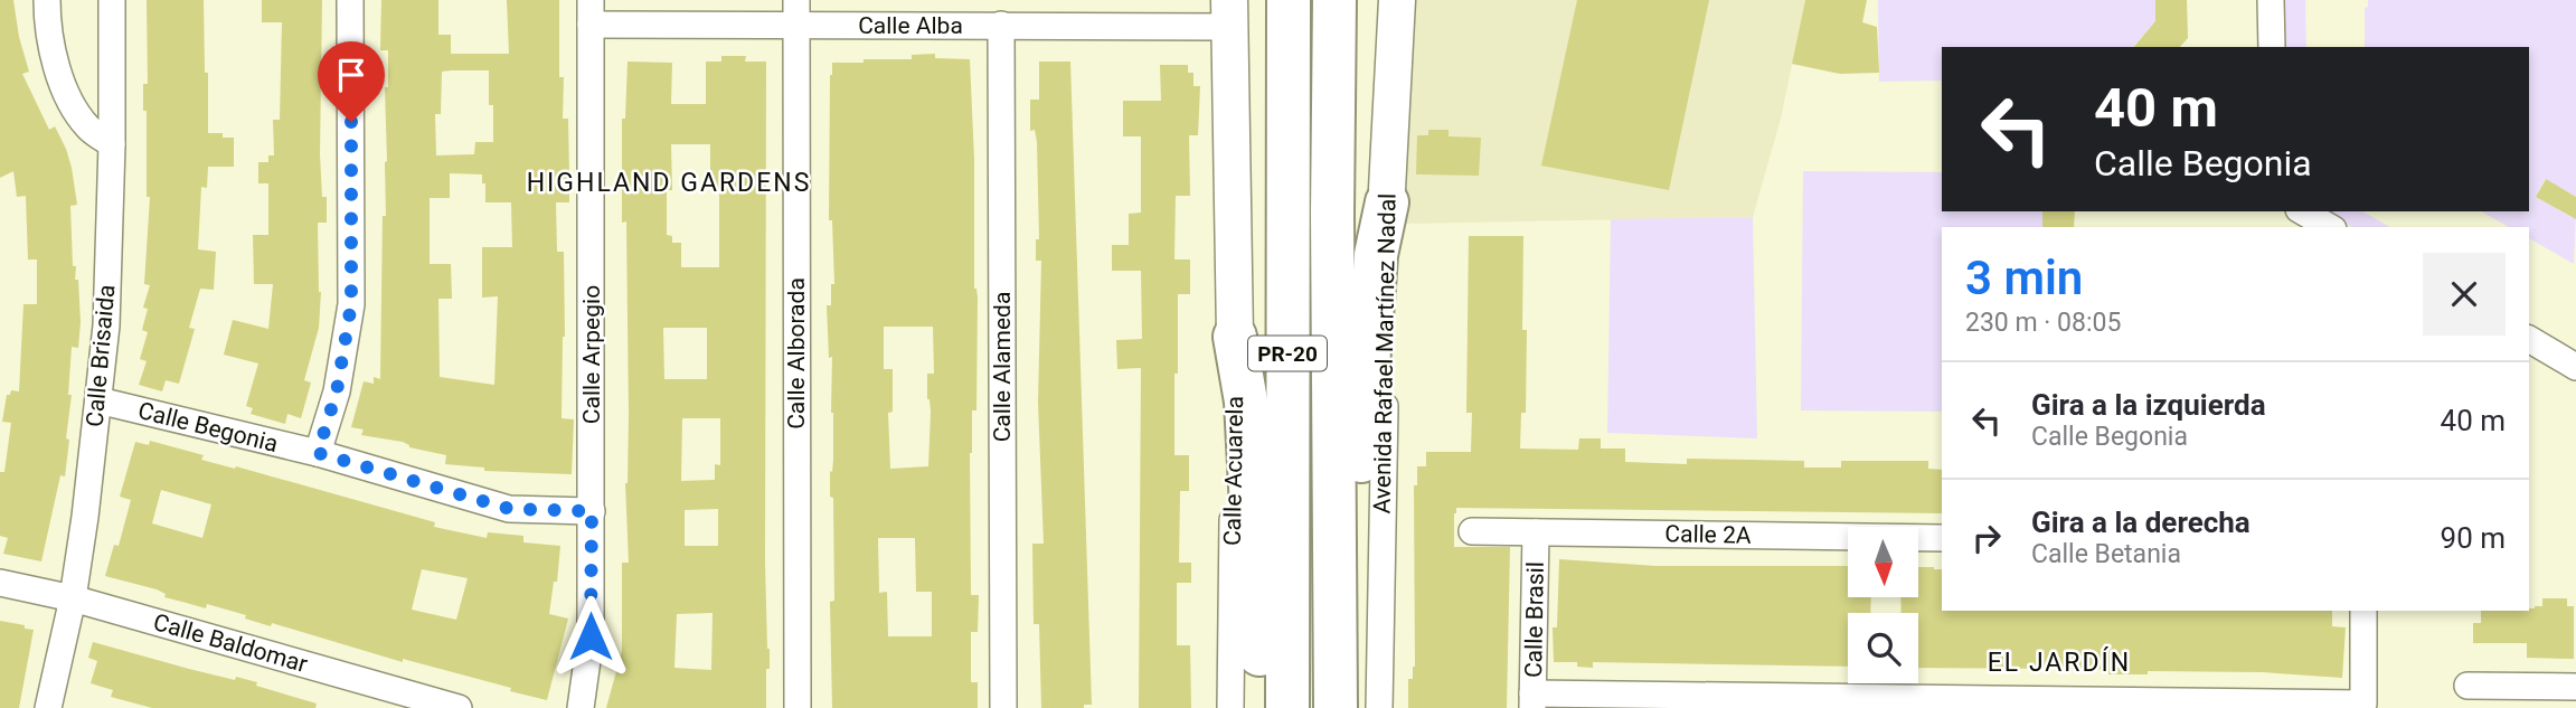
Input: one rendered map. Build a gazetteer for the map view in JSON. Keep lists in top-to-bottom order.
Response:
{
  "streets": {
    "highway": ["PR-20"],
    "street": [
      "Calle Alba",
      "Calle Alborada",
      "Avenida Rafael Martínez Nadal",
      "Calle Arpegio",
      "Calle Brisaida",
      "Calle Alameda",
      "Calle Begonia",
      "Calle Acuarela",
      "Calle 2A",
      "Calle Brasil",
      "Calle Baldomar"
    ]
  },
  "crossings": [
    ["Calle Alba", "Calle Alborada"],
    ["Calle Alba", "Calle Arpegio"],
    ["Calle Alba", "Calle Alameda"],
    ["Calle Alba", "Calle Acuarela"],
    ["Calle Arpegio", "Calle Begonia"],
    ["Calle Brisaida", "Calle Begonia"],
    ["Calle Brisaida", "Calle Baldomar"],
    ["Calle 2A", "Calle Brasil"]
  ],
  "districts": ["HIGHLAND GARDENS", "EL JARDÍN"],
  "north": "bottom",
  "page": {
    "turn": ["40 m", "Calle Begonia"],
    "heading": ["3 min", "230 m · 08:05"],
    "list": [
      {
        "name": "Gira a la izquierda",
        "note": "Calle Begonia",
        "value": "40 m"
      },
      {
        "name": "Gira a la derecha",
        "note": "Calle Betania",
        "value": "90 m"
      }
    ]
  }
}
